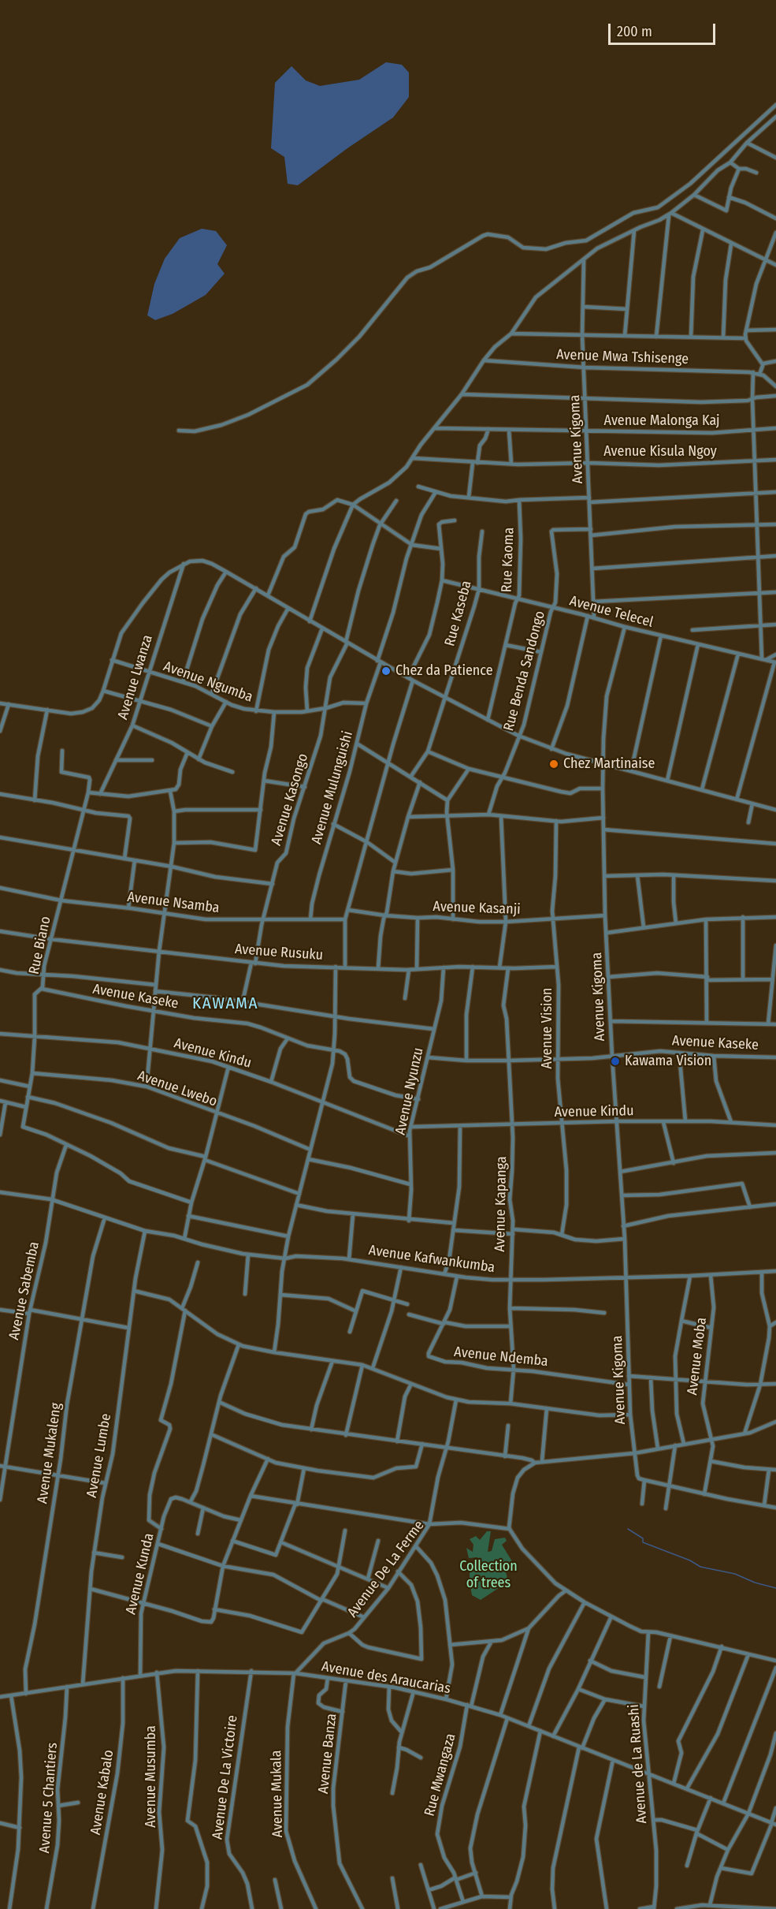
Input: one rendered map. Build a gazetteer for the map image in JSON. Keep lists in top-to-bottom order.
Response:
{
  "streets": {
    "street": [
      "Avenue Mwa Tshisenge",
      "Avenue Malonga Kaj",
      "Avenue Kigoma",
      "Avenue Kisula Ngoy",
      "Rue Kaoma",
      "Avenue Telecel",
      "Rue Kaseba",
      "Rue Benda Sandongo",
      "Avenue Lwanza",
      "Avenue Ngumba",
      "Avenue Mulunguishi",
      "Avenue Kasongo",
      "Avenue Nsamba",
      "Avenue Kasanji",
      "Rue Biano",
      "Avenue Rusuku",
      "Avenue Kaseke",
      "Avenue Vision",
      "Avenue Kindu",
      "Avenue Lwebo",
      "Avenue Nyunzu",
      "Avenue Kapanga",
      "Avenue Kafwankumba",
      "Avenue Sabemba",
      "Avenue Moba",
      "Avenue Ndemba",
      "Avenue Mukaleng",
      "Avenue Lumbe",
      "Avenue De La Ferme",
      "Avenue Kunda",
      "Avenue des Araucarias",
      "Avenue Banza",
      "Avenue de La Ruashi",
      "Rue Mwangaza",
      "Avenue Musumba",
      "Avenue De La Victoire",
      "Avenue Kabalo",
      "Avenue Mukala",
      "Avenue 5 Chantiers"
    ]
  },
  "crossings": [
    ["Avenue Mwa Tshisenge", "Avenue Kigoma"],
    ["Avenue Malonga Kaj", "Avenue Kigoma"],
    ["Avenue Kigoma", "Avenue Kisula Ngoy"],
    ["Avenue Kigoma", "Avenue Telecel"],
    ["Avenue Kigoma", "Rue Benda Sandongo"],
    ["Avenue Kigoma", "Avenue Kasanji"],
    ["Avenue Kigoma", "Avenue Kaseke"],
    ["Avenue Kigoma", "Avenue Kindu"],
    ["Avenue Kigoma", "Avenue Kafwankumba"],
    ["Avenue Kigoma", "Avenue Ndemba"],
    ["Rue Kaoma", "Avenue Telecel"],
    ["Avenue Telecel", "Rue Kaseba"],
    ["Avenue Telecel", "Rue Benda Sandongo"],
    ["Avenue Lwanza", "Avenue Ngumba"],
    ["Avenue Ngumba", "Avenue Mulunguishi"],
    ["Avenue Ngumba", "Avenue Kasongo"],
    ["Avenue Mulunguishi", "Avenue Nsamba"],
    ["Avenue Kasongo", "Avenue Nsamba"],
    ["Avenue Kasongo", "Avenue Rusuku"],
    ["Avenue Nsamba", "Rue Biano"],
    ["Avenue Kasanji", "Avenue Vision"],
    ["Rue Biano", "Avenue Rusuku"],
    ["Rue Biano", "Avenue Kaseke"],
    ["Rue Biano", "Avenue Kindu"],
    ["Rue Biano", "Avenue Lwebo"],
    ["Rue Biano", "Avenue Sabemba"],
    ["Avenue Rusuku", "Avenue Vision"],
    ["Avenue Rusuku", "Avenue Nyunzu"],
    ["Avenue Rusuku", "Avenue Kapanga"],
    ["Avenue Kaseke", "Avenue Vision"],
    ["Avenue Kaseke", "Avenue Nyunzu"],
    ["Avenue Kaseke", "Avenue Kapanga"],
    ["Avenue Vision", "Avenue Kindu"],
    ["Avenue Kindu", "Avenue Nyunzu"],
    ["Avenue Kindu", "Avenue Kapanga"],
    ["Avenue Kapanga", "Avenue Kafwankumba"],
    ["Avenue Kapanga", "Avenue Ndemba"],
    ["Avenue Kafwankumba", "Avenue Sabemba"],
    ["Avenue Kafwankumba", "Avenue Moba"],
    ["Avenue Kafwankumba", "Avenue Ndemba"],
    ["Avenue Kafwankumba", "Avenue Mukaleng"],
    ["Avenue Kafwankumba", "Avenue Lumbe"],
    ["Avenue Mukaleng", "Avenue des Araucarias"],
    ["Avenue Lumbe", "Avenue des Araucarias"],
    ["Avenue De La Ferme", "Avenue des Araucarias"],
    ["Avenue De La Ferme", "Avenue Mukala"],
    ["Avenue Kunda", "Avenue des Araucarias"],
    ["Avenue des Araucarias", "Avenue Banza"],
    ["Avenue des Araucarias", "Avenue de La Ruashi"],
    ["Avenue des Araucarias", "Rue Mwangaza"],
    ["Avenue des Araucarias", "Avenue Musumba"],
    ["Avenue des Araucarias", "Avenue De La Victoire"],
    ["Avenue des Araucarias", "Avenue Kabalo"],
    ["Avenue des Araucarias", "Avenue Mukala"],
    ["Avenue des Araucarias", "Avenue 5 Chantiers"]
  ],
  "districts": ["KAWAMA"],
  "parks": ["Collection of trees"],
  "places": ["Chez da Patience", "Chez Martinaise", "Kawama Vision"],
  "scale_bar": "200 m"
}
